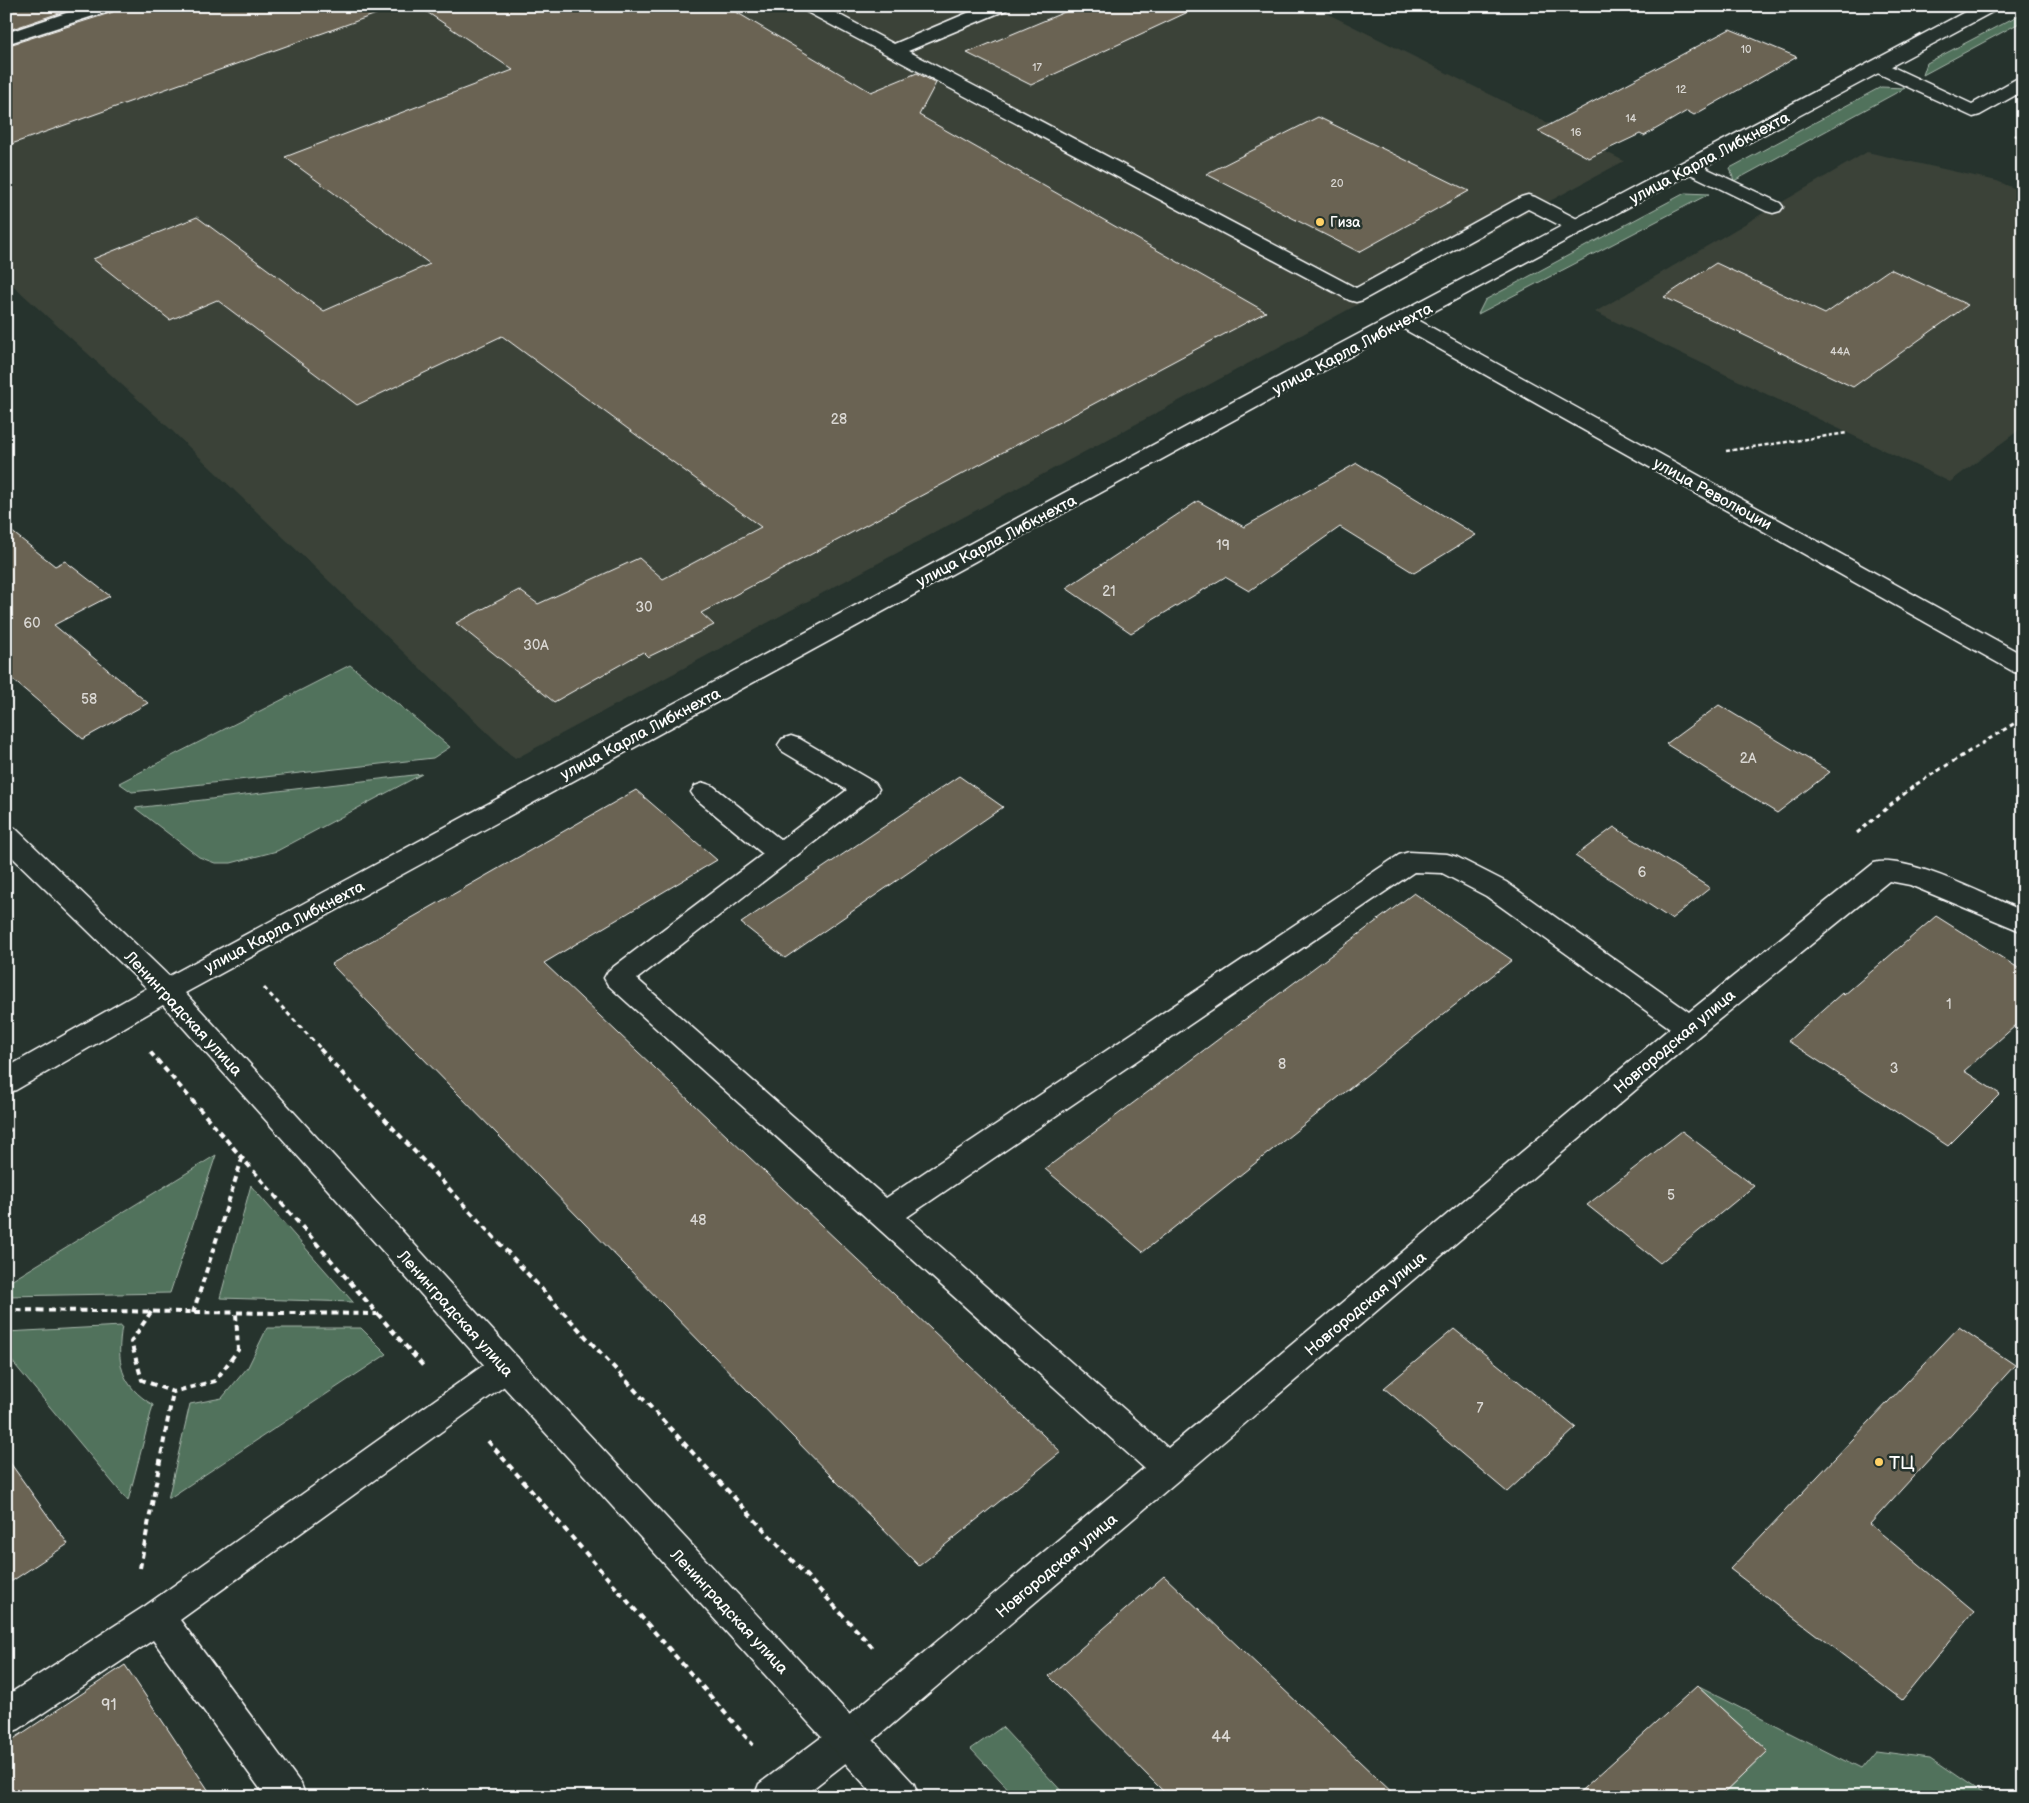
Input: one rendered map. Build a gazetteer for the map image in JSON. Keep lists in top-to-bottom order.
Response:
{
  "streets": {
    "main road": [
      "улица Карла Либкнехта",
      "улица Революции",
      "Ленинградская улица",
      "Новгородская улица"
    ]
  },
  "crossings": [
    ["улица Карла Либкнехта", "улица Революции"],
    ["улица Карла Либкнехта", "Ленинградская улица"],
    ["Ленинградская улица", "Новгородская улица"]
  ],
  "places": ["Гиза", "ТЦ"],
  "house_numbers": [
    "10",
    "17",
    "12",
    "14",
    "16",
    "20",
    "44А",
    "28",
    "19",
    "21",
    "30",
    "60",
    "30А",
    "58",
    "2А",
    "6",
    "1",
    "8",
    "3",
    "5",
    "48",
    "7",
    "91",
    "44"
  ]
}
